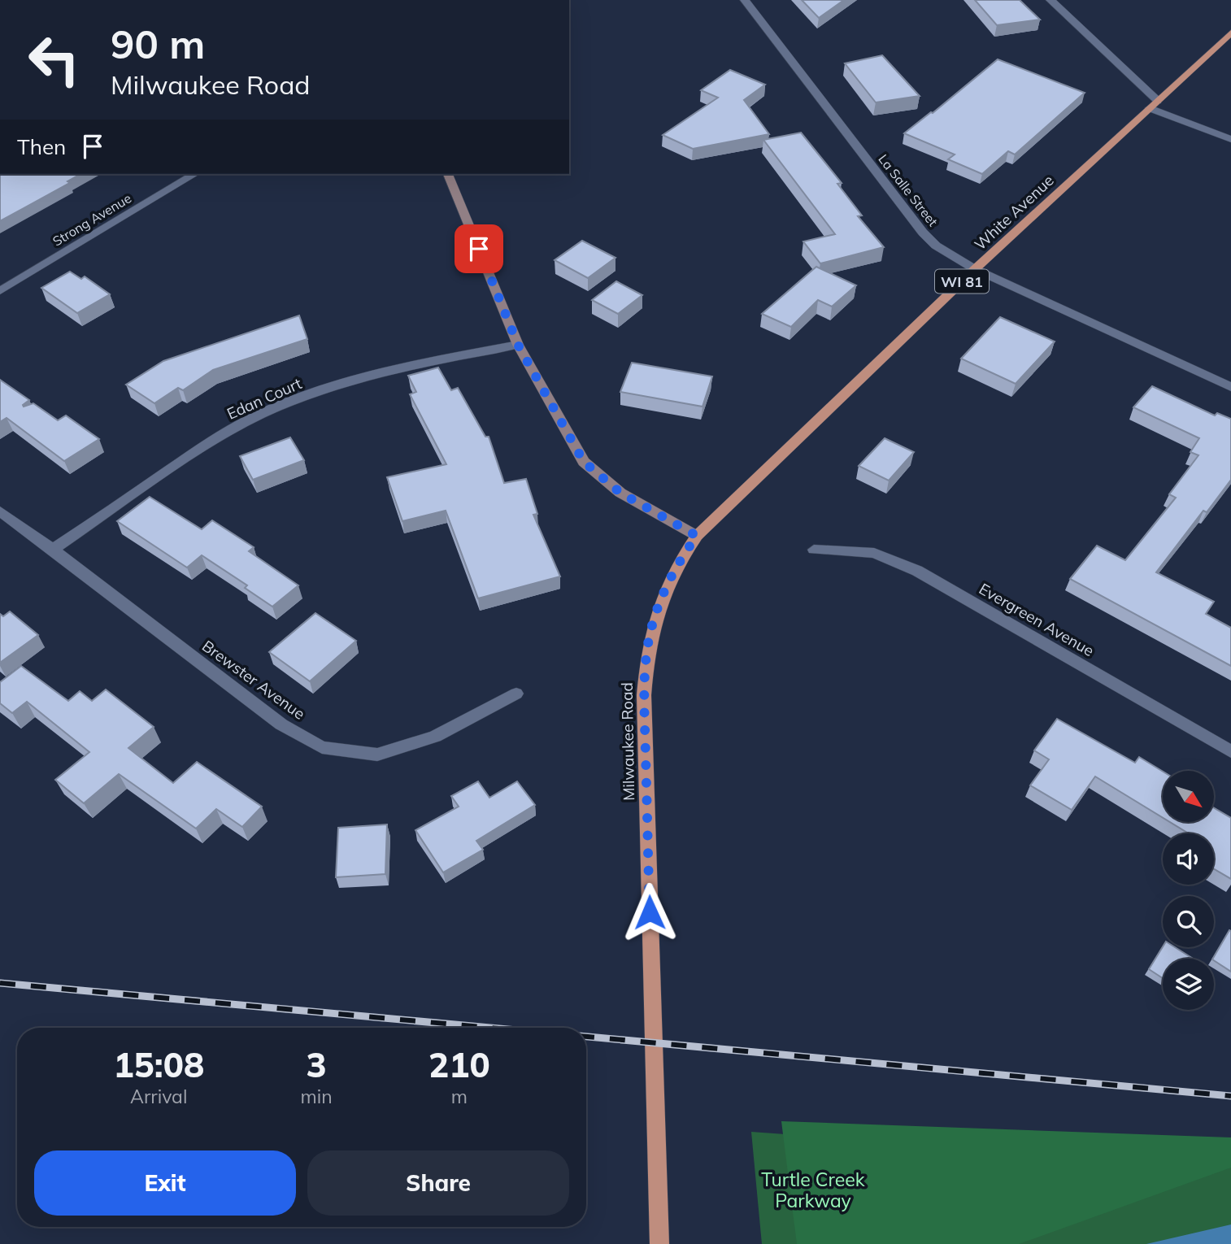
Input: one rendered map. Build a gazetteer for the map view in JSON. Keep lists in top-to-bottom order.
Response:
{
  "streets": {
    "main road": ["White Avenue", "WI 81", "Milwaukee Road"],
    "street": [
      "La Salle Street",
      "Strong Avenue",
      "Edan Court",
      "Evergreen Avenue",
      "Brewster Avenue"
    ]
  },
  "crossings": [
    ["La Salle Street", "White Avenue"],
    ["White Avenue", "Milwaukee Road"],
    ["Edan Court", "Brewster Avenue"]
  ],
  "parks": ["Turtle Creek Parkway"],
  "north": "bottom right",
  "page": {
    "turn": ["90 m", "Milwaukee Road"],
    "then": "Then",
    "eta": [
      "15:08",
      "Arrival",
      "3",
      "min",
      "210",
      "m"
    ],
    "buttons": ["Exit", "Share"]
  }
}
